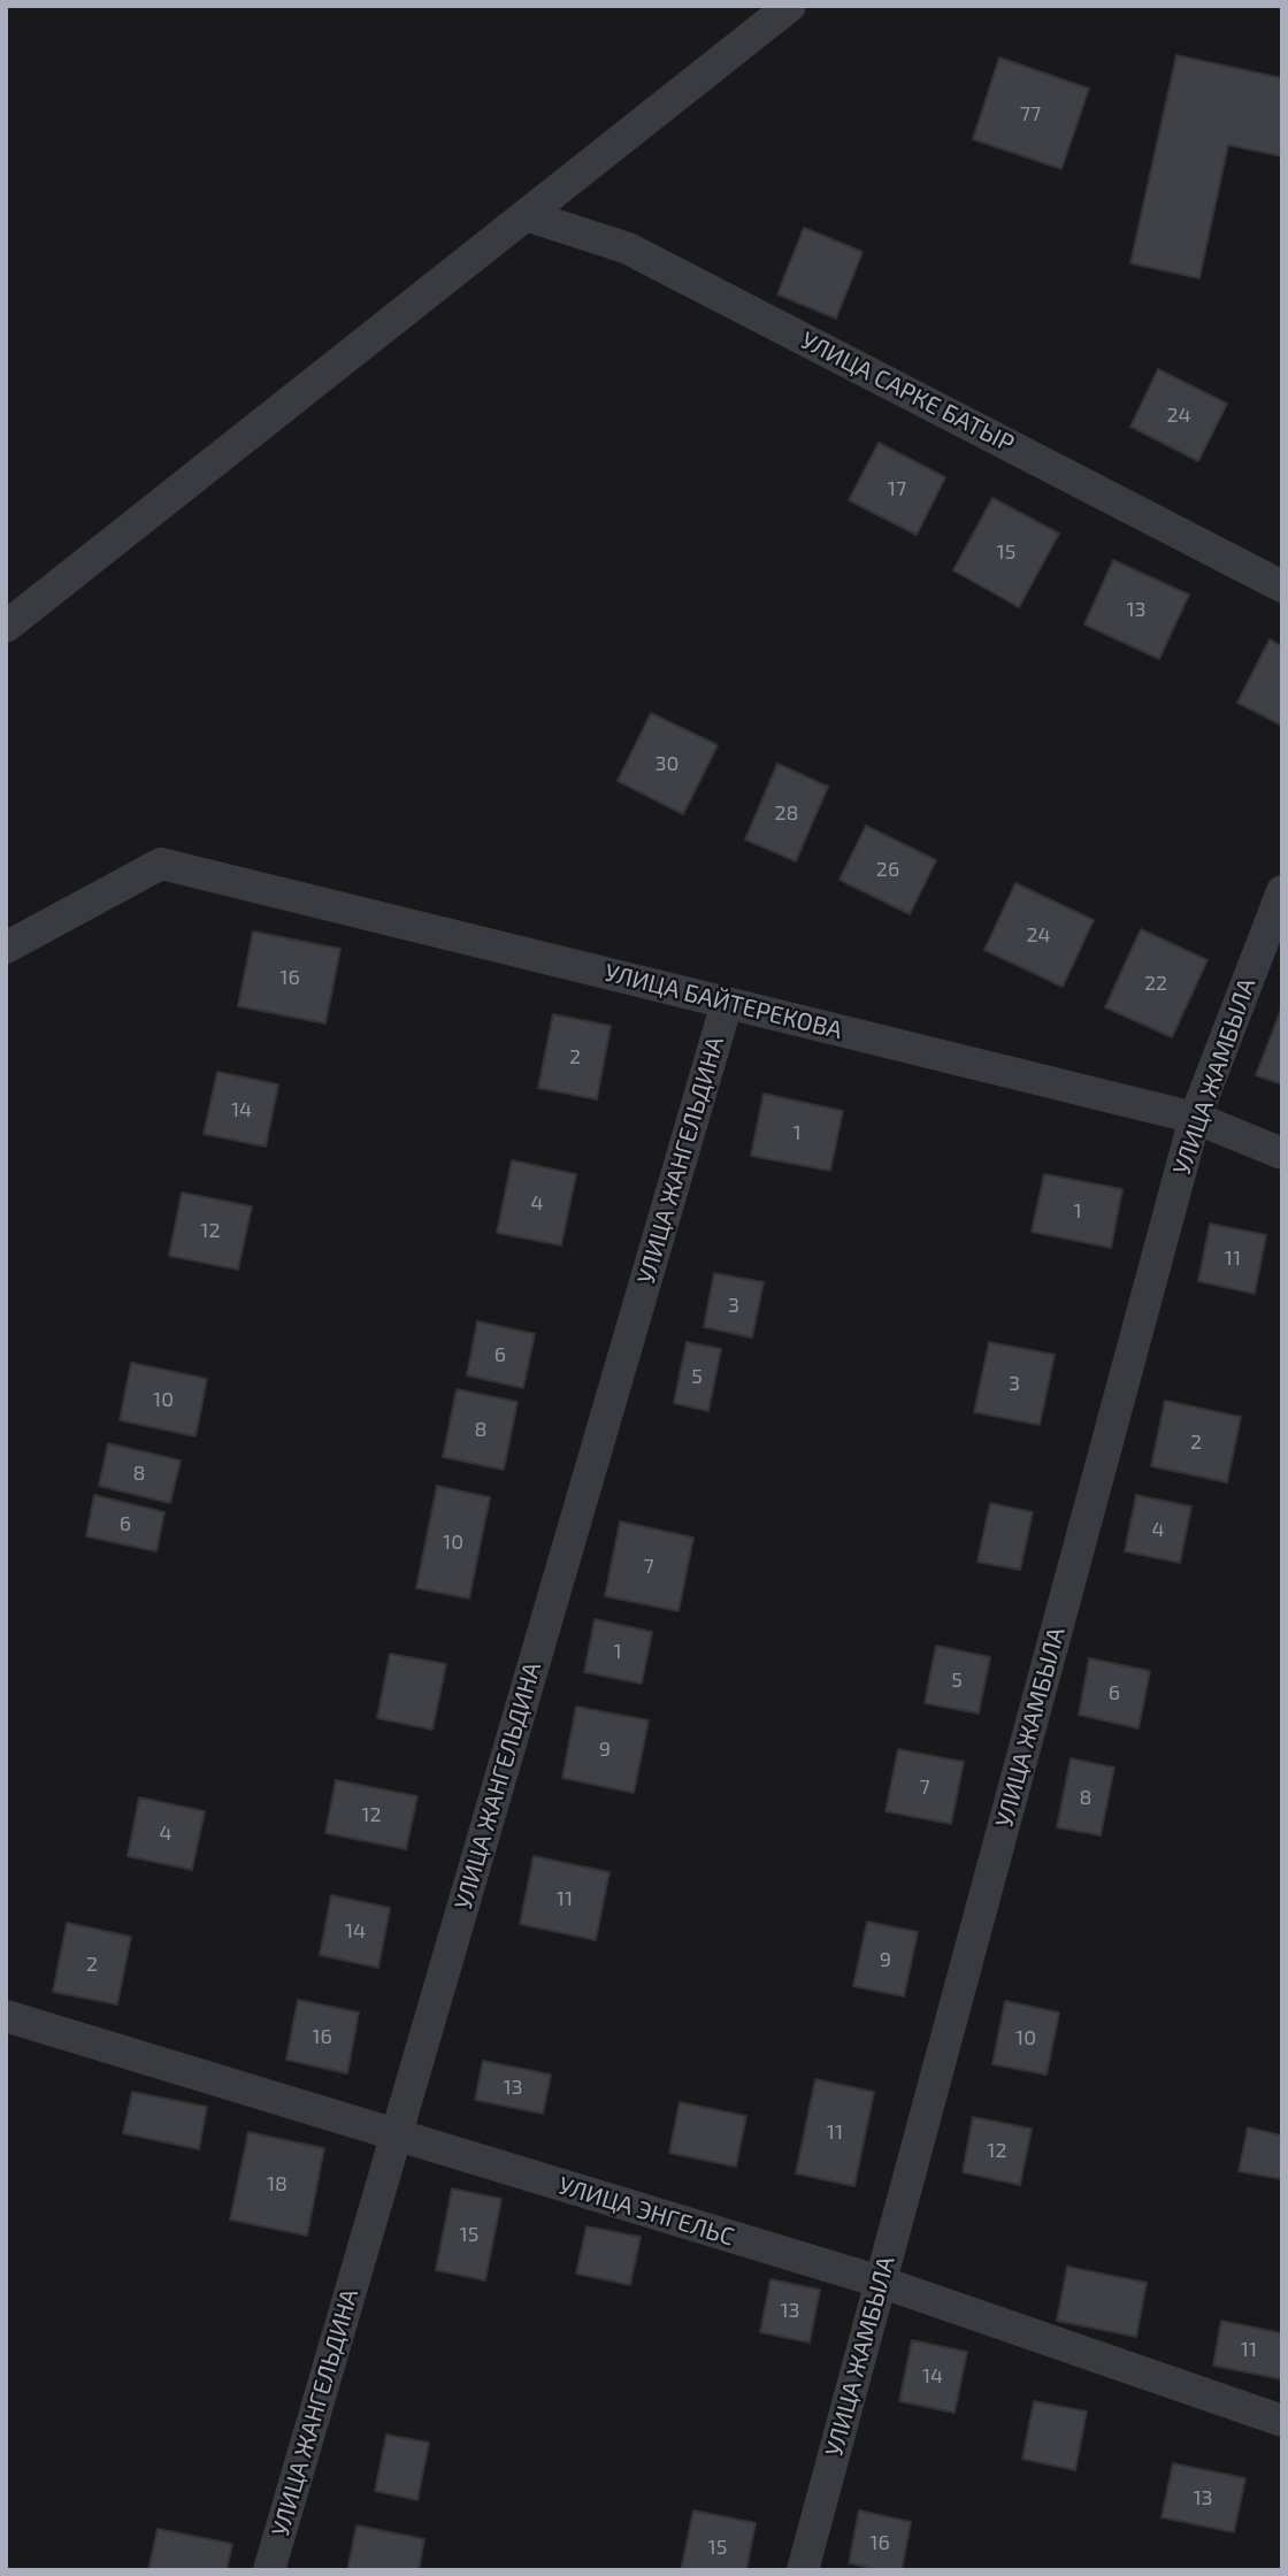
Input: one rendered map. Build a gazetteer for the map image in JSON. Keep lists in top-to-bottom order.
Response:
{
  "streets": {
    "street": [
      "УЛИЦА САРКЕ БАТЫР",
      "УЛИЦА БАЙТЕРЕКОВА",
      "УЛИЦА ЖАМБЫЛА",
      "УЛИЦА ЖАНГЕЛЬДИНА",
      "УЛИЦА ЭНГЕЛЬС"
    ]
  },
  "crossings": [
    ["УЛИЦА БАЙТЕРЕКОВА", "УЛИЦА ЖАМБЫЛА"],
    ["УЛИЦА БАЙТЕРЕКОВА", "УЛИЦА ЖАНГЕЛЬДИНА"],
    ["УЛИЦА ЖАМБЫЛА", "УЛИЦА ЭНГЕЛЬС"],
    ["УЛИЦА ЖАНГЕЛЬДИНА", "УЛИЦА ЭНГЕЛЬС"]
  ],
  "house_numbers": [
    "77",
    "24",
    "17",
    "15",
    "13",
    "30",
    "28",
    "26",
    "24",
    "16",
    "22",
    "2",
    "14",
    "1",
    "4",
    "1",
    "12",
    "11",
    "3",
    "6",
    "5",
    "3",
    "10",
    "8",
    "2",
    "8",
    "6",
    "4",
    "10",
    "7",
    "1",
    "5",
    "6",
    "9",
    "7",
    "8",
    "12",
    "4",
    "11",
    "14",
    "9",
    "2",
    "16",
    "10",
    "13",
    "11",
    "12",
    "18",
    "15",
    "13",
    "11",
    "14",
    "13",
    "16",
    "15"
  ]
}
